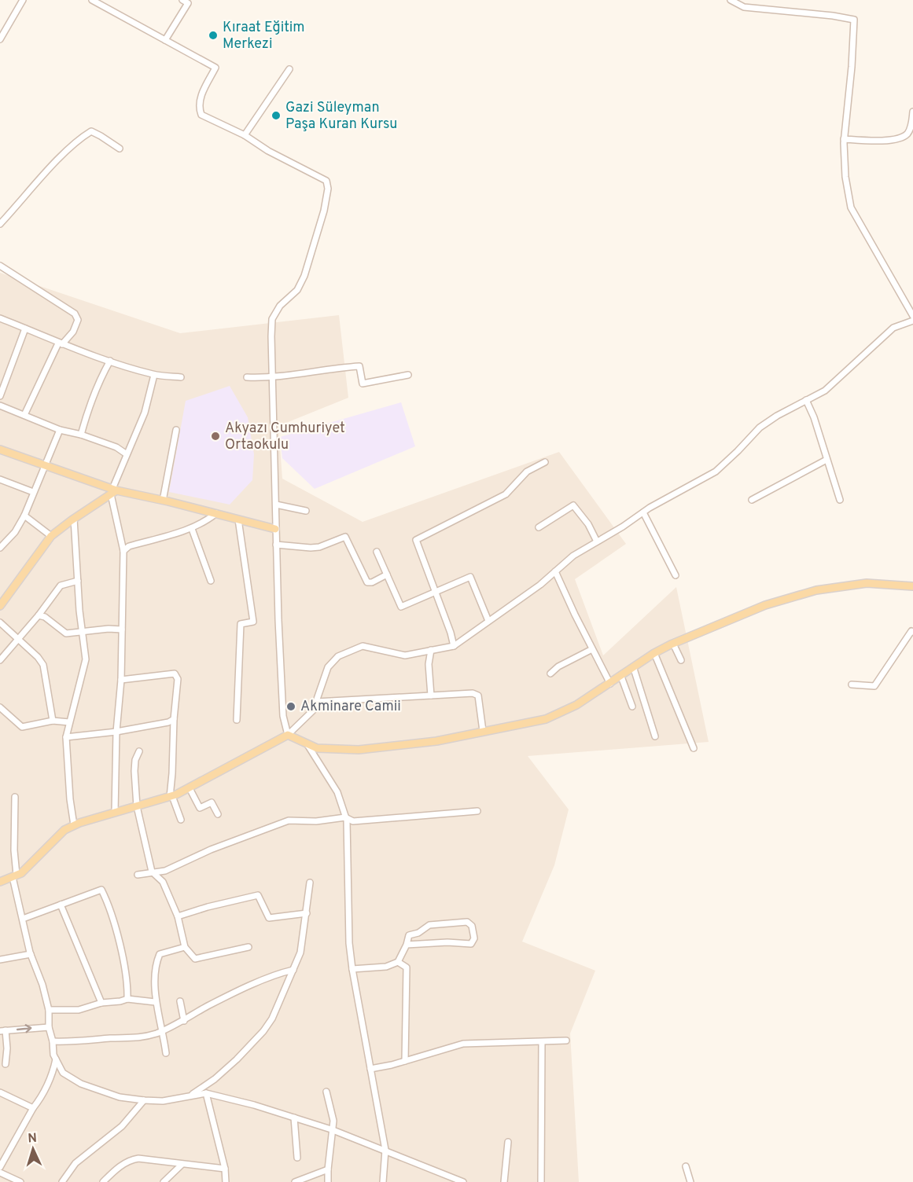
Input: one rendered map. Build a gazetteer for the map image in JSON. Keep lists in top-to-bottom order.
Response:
{
  "places": [
    "Kıraat Eğitim Merkezi",
    "Gazi Süleyman Paşa Kuran Kursu",
    "Akyazı Cumhuriyet Ortaokulu",
    "Akminare Camii"
  ],
  "north": "top"
}
